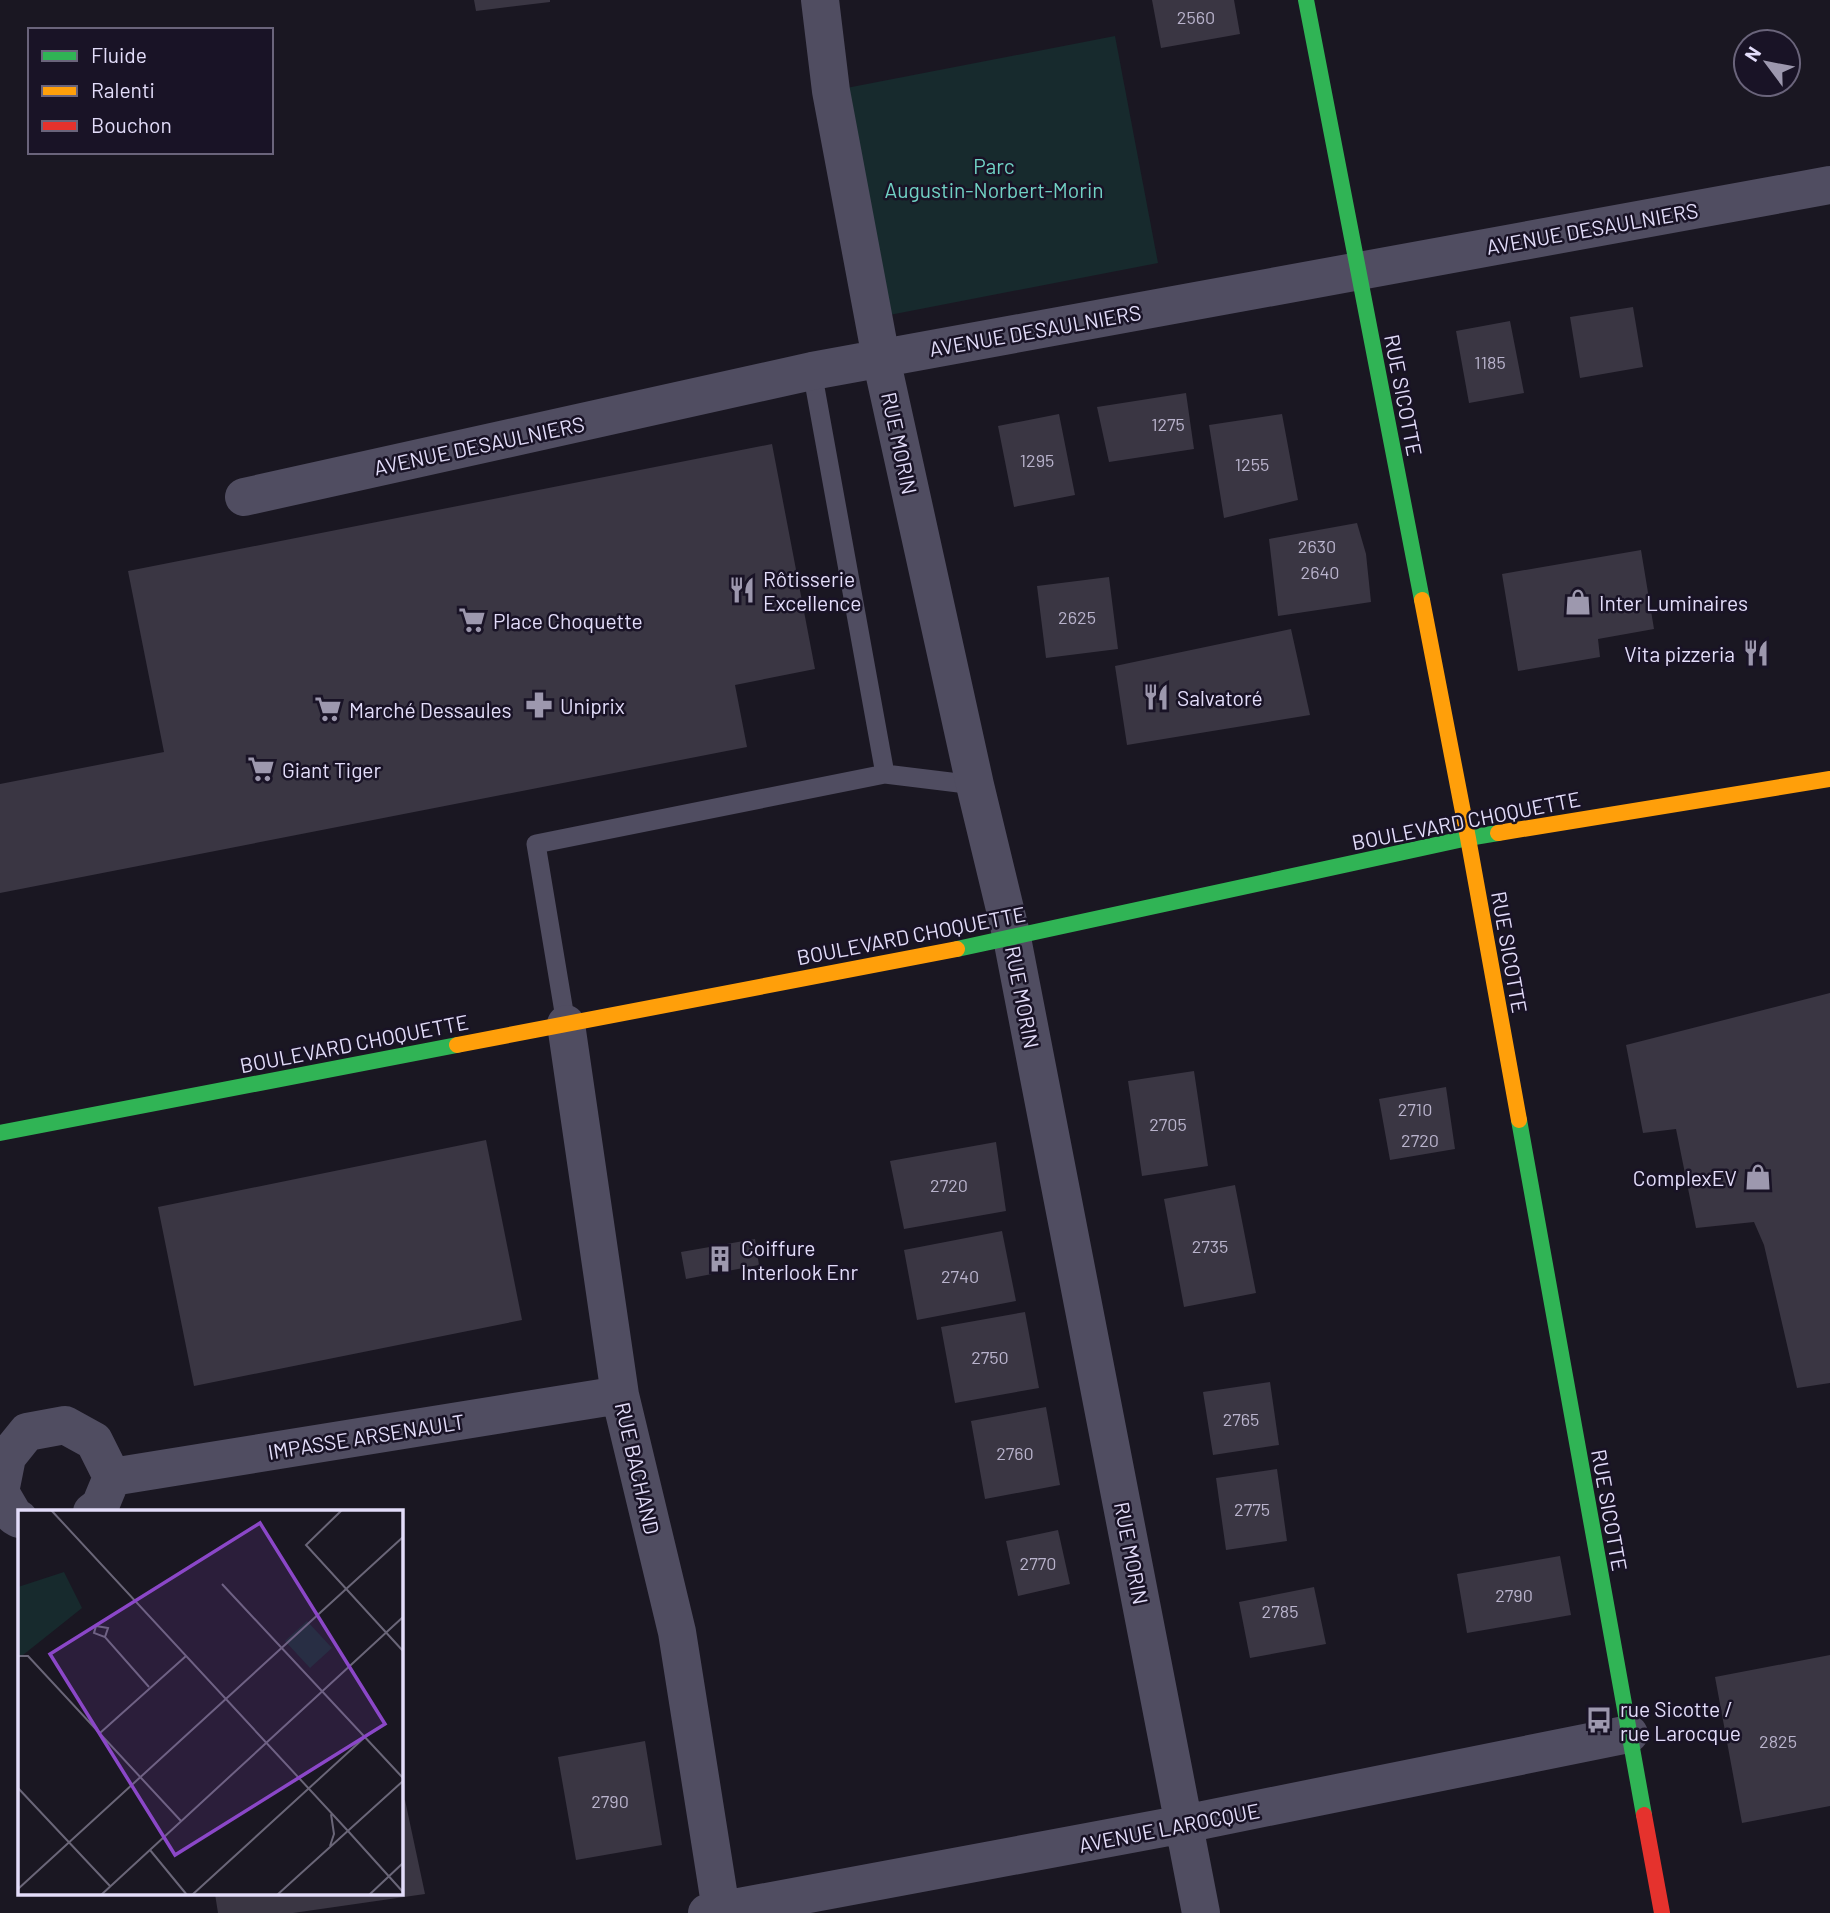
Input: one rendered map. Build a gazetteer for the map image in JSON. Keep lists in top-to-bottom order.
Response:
{
  "streets": {
    "street": [
      "AVENUE DESAULNIERS",
      "RUE SICOTTE",
      "RUE MORIN",
      "BOULEVARD CHOQUETTE",
      "IMPASSE ARSENAULT",
      "RUE BACHAND",
      "AVENUE LAROCQUE"
    ]
  },
  "crossings": [
    ["AVENUE DESAULNIERS", "RUE SICOTTE"],
    ["AVENUE DESAULNIERS", "RUE MORIN"],
    ["RUE SICOTTE", "BOULEVARD CHOQUETTE"],
    ["RUE SICOTTE", "AVENUE LAROCQUE"],
    ["RUE MORIN", "BOULEVARD CHOQUETTE"],
    ["RUE MORIN", "AVENUE LAROCQUE"],
    ["BOULEVARD CHOQUETTE", "RUE BACHAND"],
    ["IMPASSE ARSENAULT", "RUE BACHAND"],
    ["RUE BACHAND", "AVENUE LAROCQUE"]
  ],
  "parks": ["Parc Augustin-Norbert-Morin"],
  "places": {
    "restaurant": ["Rôtisserie Excellence", "Vita pizzeria", "Salvatoré"],
    "shop": ["Inter Luminaires", "ComplexEV"],
    "supermarket": ["Place Choquette", "Marché Dessaules", "Giant Tiger"],
    "pharmacy": ["Uniprix"],
    "building": ["Coiffure Interlook Enr"],
    "bus stop": ["rue Sicotte / rue Larocque"]
  },
  "house_numbers": [
    "2560",
    "1185",
    "1275",
    "1295",
    "1255",
    "2630",
    "2640",
    "2625",
    "2710",
    "2705",
    "2720",
    "2720",
    "2735",
    "2740",
    "2750",
    "2765",
    "2760",
    "2775",
    "2770",
    "2790",
    "2785",
    "2825",
    "2790"
  ],
  "legend": ["Fluide", "Ralenti", "Bouchon"],
  "north": "top left"
}
